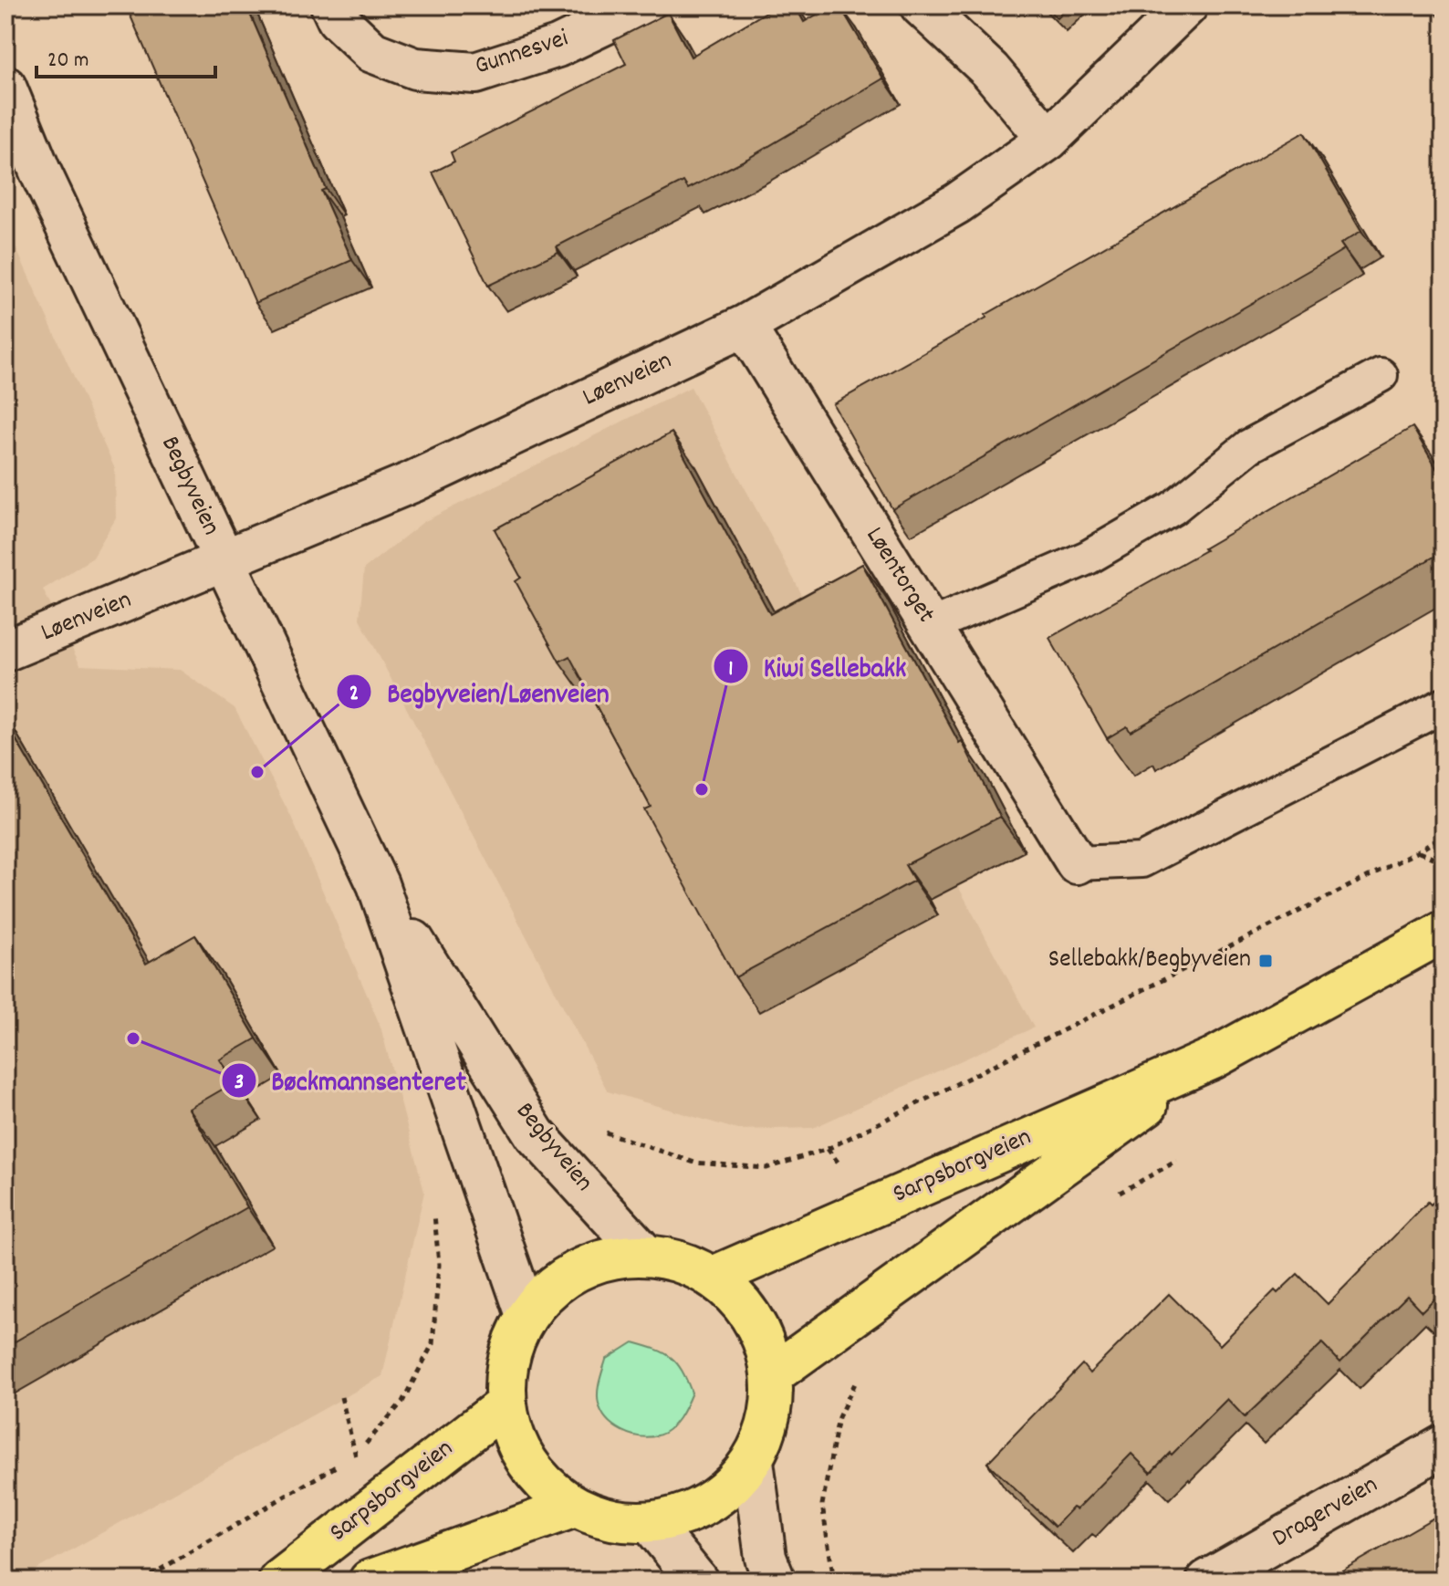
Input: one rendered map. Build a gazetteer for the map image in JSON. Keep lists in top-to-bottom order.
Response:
{
  "streets": {
    "highway": ["Sarpsborgveien"],
    "street": [
      "Gunnesvei",
      "Løenveien",
      "Begbyveien",
      "Løentorget",
      "Dragerveien"
    ]
  },
  "crossings": [
    ["Løenveien", "Begbyveien"],
    ["Løenveien", "Løentorget"]
  ],
  "places": {
    "other": ["Begbyveien/Løenveien", "Kiwi Sellebakk", "Bøckmannsenteret"],
    "transit": ["Sellebakk/Begbyveien"]
  },
  "scale_bar": "20 m"
}
